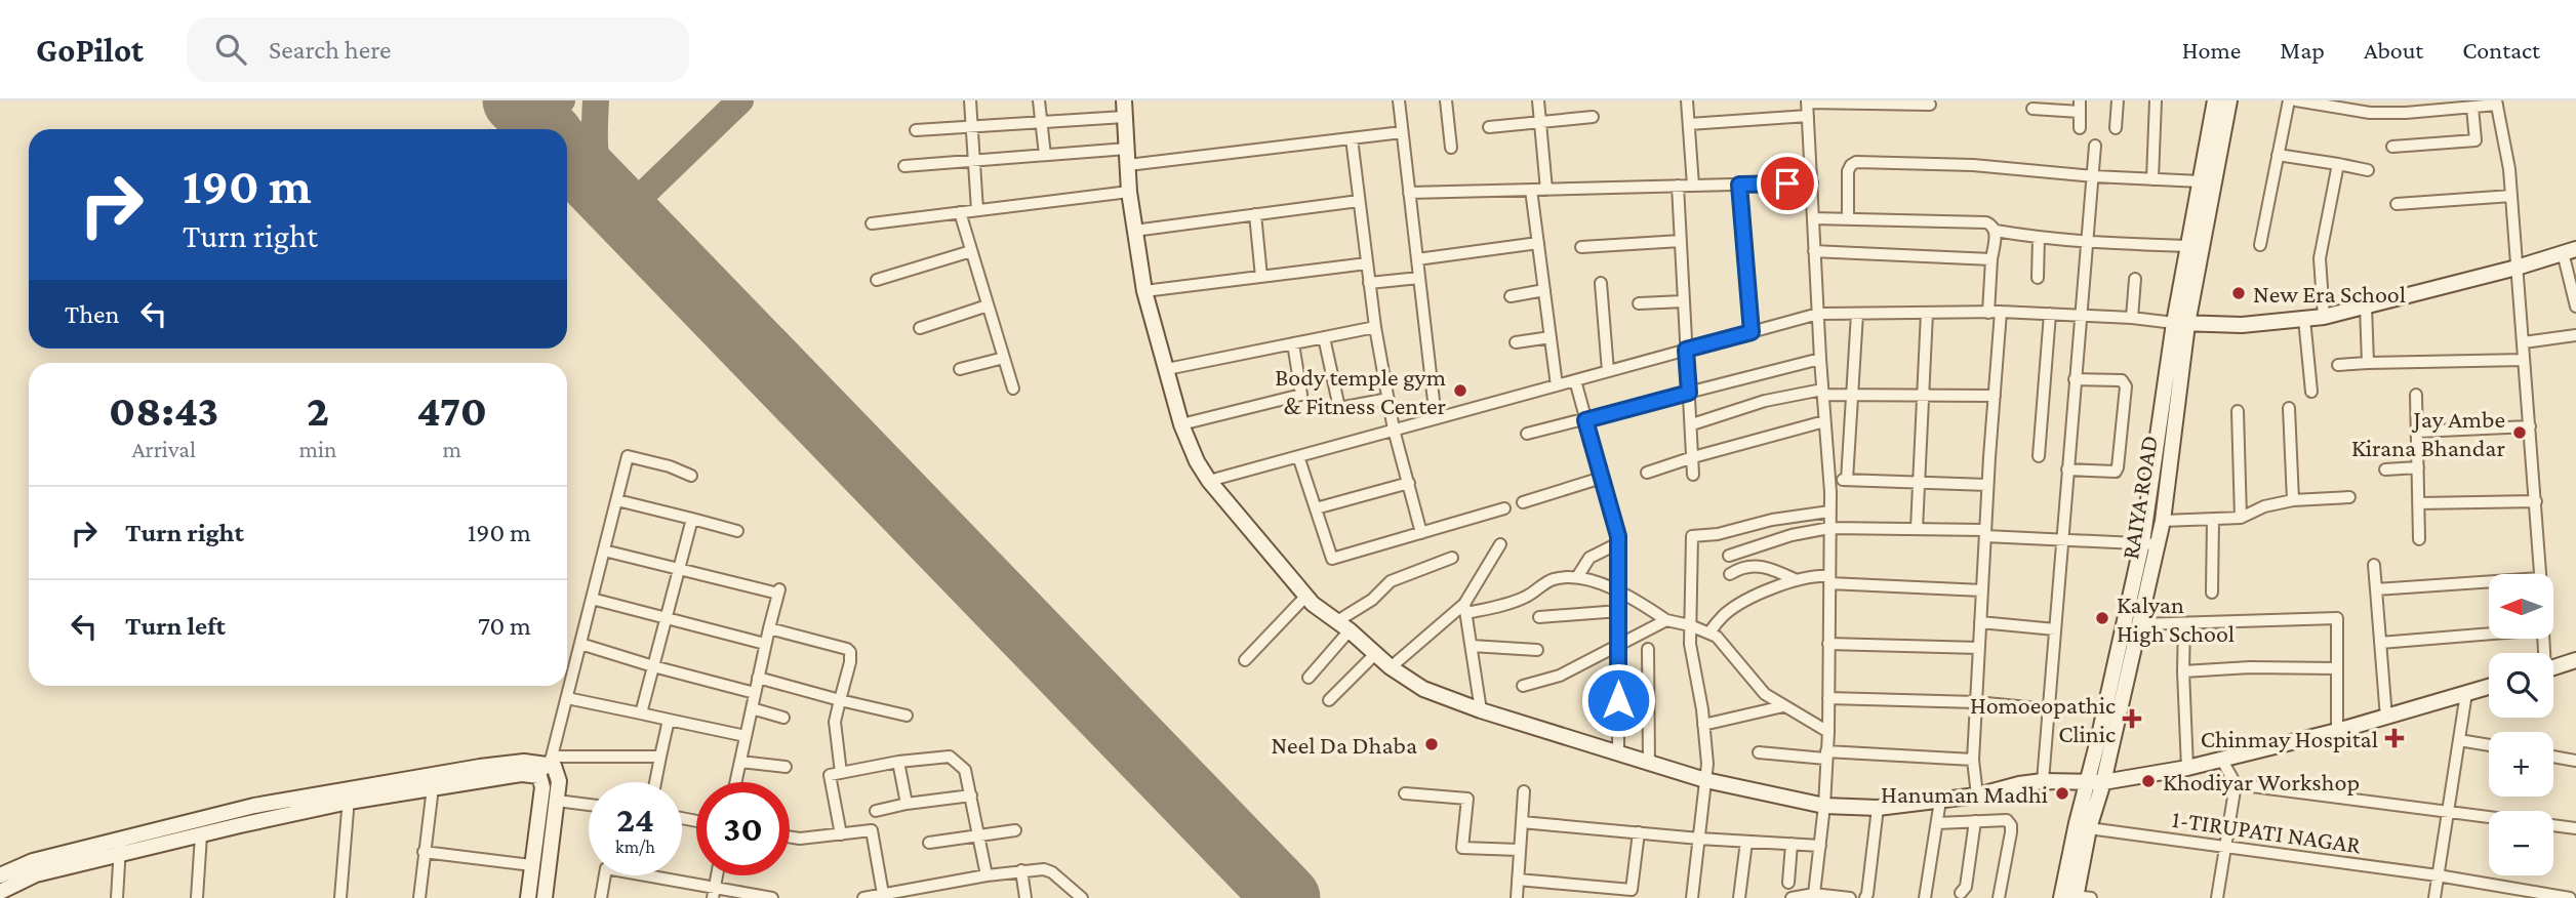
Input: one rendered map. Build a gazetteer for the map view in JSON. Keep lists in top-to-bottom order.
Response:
{
  "streets": {
    "street": ["RAIYA ROAD", "1-TIRUPATI NAGAR"]
  },
  "crossings": [
    ["RAIYA ROAD", "1-TIRUPATI NAGAR"]
  ],
  "places": {
    "other": [
      "New Era School",
      "Body temple gym & Fitness Center",
      "Jay Ambe Kirana Bhandar",
      "Kalyan High School",
      "Neel Da Dhaba",
      "Khodiyar Workshop",
      "Hanuman Madhi"
    ],
    "health": ["Homoeopathic Clinic", "Chinmay Hospital"]
  },
  "north": "left",
  "page": {
    "header": "GoPilot",
    "search": "Search here",
    "nav": [
      "Home",
      "Map",
      "About",
      "Contact"
    ],
    "turn": ["190 m", "Turn right"],
    "then": "Then",
    "eta": [
      "08:43",
      "Arrival",
      "2",
      "min",
      "470",
      "m"
    ],
    "list": [
      {
        "name": "Turn right",
        "value": "190 m"
      },
      {
        "name": "Turn left",
        "value": "70 m"
      }
    ],
    "map_buttons": ["+", "−"],
    "speed": "24 km/h",
    "limit": "30"
  }
}
